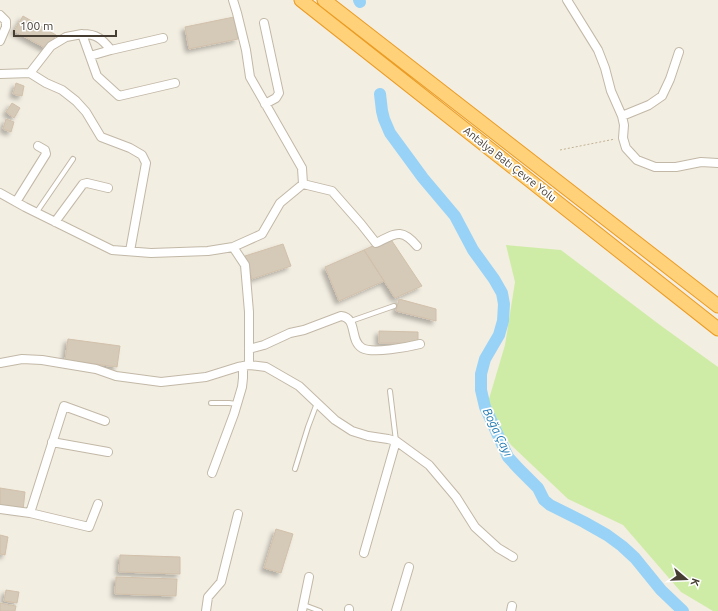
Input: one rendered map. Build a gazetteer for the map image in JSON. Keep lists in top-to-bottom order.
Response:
{
  "streets": {
    "highway": ["Antalya Batı Çevre Yolu"]
  },
  "water": ["Boğa Çayı"],
  "scale_bar": "100 m",
  "north": "right"
}
